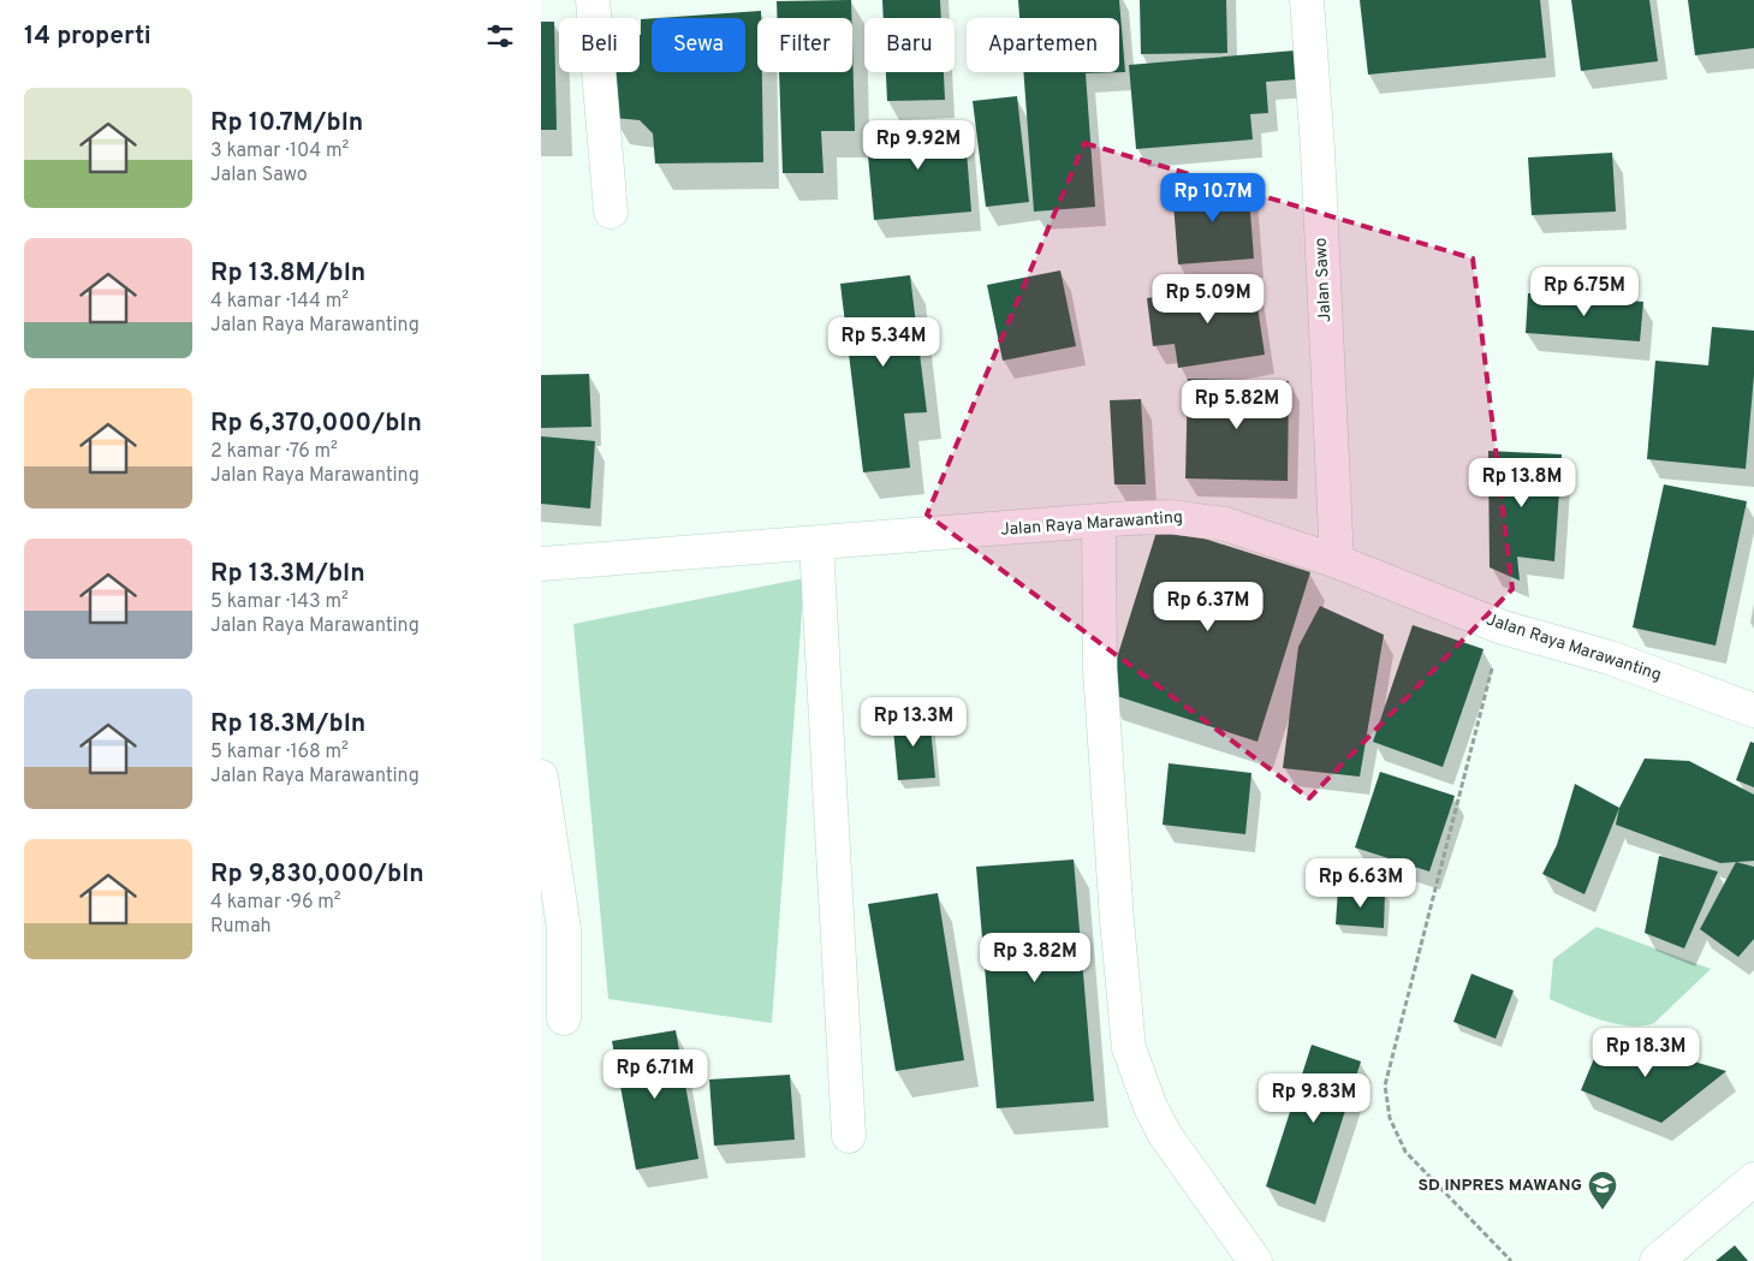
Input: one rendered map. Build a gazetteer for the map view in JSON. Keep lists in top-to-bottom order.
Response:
{
  "streets": {
    "street": ["Jalan Sawo", "Jalan Raya Marawanting"]
  },
  "crossings": [
    ["Jalan Sawo", "Jalan Raya Marawanting"]
  ],
  "places": {
    "school or university": ["SD INPRES MAWANG"]
  },
  "page": {
    "heading": "14 properti",
    "chip": [
      "Beli",
      "Sewa",
      "Filter",
      "Baru",
      "Apartemen"
    ],
    "list": [
      {
        "name": "Rp 10.7M/bln",
        "note": "3 kamar · 104 m² · Jalan Sawo"
      },
      {
        "name": "Rp 13.8M/bln",
        "note": "4 kamar · 144 m² · Jalan Raya Marawanting"
      },
      {
        "name": "Rp 6,370,000/bln",
        "note": "2 kamar · 76 m² · Jalan Raya Marawanting"
      },
      {
        "name": "Rp 13.3M/bln",
        "note": "5 kamar · 143 m² · Jalan Raya Marawanting"
      },
      {
        "name": "Rp 18.3M/bln",
        "note": "5 kamar · 168 m² · Jalan Raya Marawanting"
      },
      {
        "name": "Rp 9,830,000/bln",
        "note": "4 kamar · 96 m² · Rumah"
      }
    ],
    "price": [
      "Rp 9.92M",
      "Rp 10.7M",
      "Rp 6.75M",
      "Rp 5.09M",
      "Rp 5.34M",
      "Rp 5.82M",
      "Rp 13.8M",
      "Rp 6.37M",
      "Rp 13.3M",
      "Rp 6.63M",
      "Rp 3.82M",
      "Rp 18.3M",
      "Rp 6.71M",
      "Rp 9.83M"
    ]
  }
}
